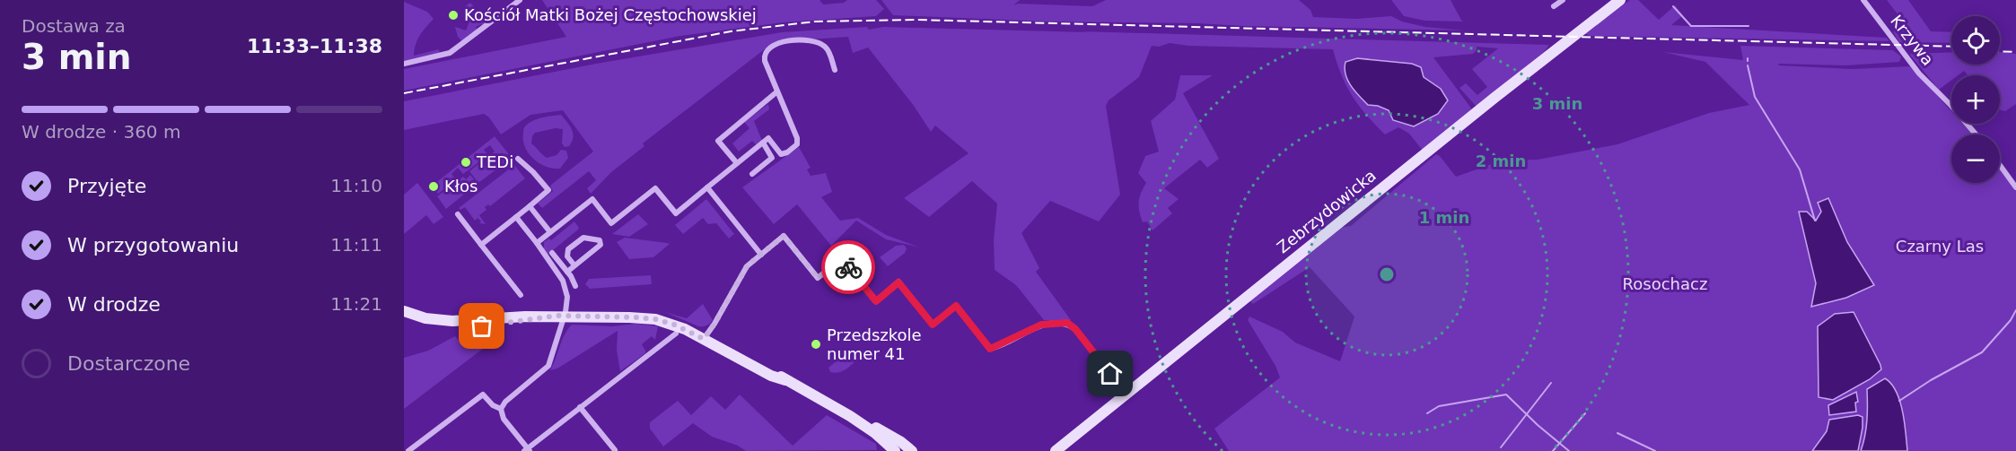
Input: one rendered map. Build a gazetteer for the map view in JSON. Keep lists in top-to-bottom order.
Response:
{
  "streets": {
    "main road": ["Zebrzydowicka"],
    "street": ["Krzywa"]
  },
  "parks": ["Czarny Las", "Rosochacz"],
  "places": [
    "Kościół Matki Bożej Częstochowskiej",
    "TEDi",
    "Kłos",
    "Przedszkole numer 41"
  ],
  "page": {
    "heading": ["3 min", "Dostawa za", "11:33–11:38"],
    "map_buttons": ["+", "−"],
    "bar": "W drodze · 360 m",
    "list": [
      ["Przyjęte", "11:10"],
      ["W przygotowaniu", "11:11"],
      ["W drodze", "11:21"],
      "Dostarczone"
    ]
  },
  "rings": ["3 min", "2 min", "1 min"]
}
